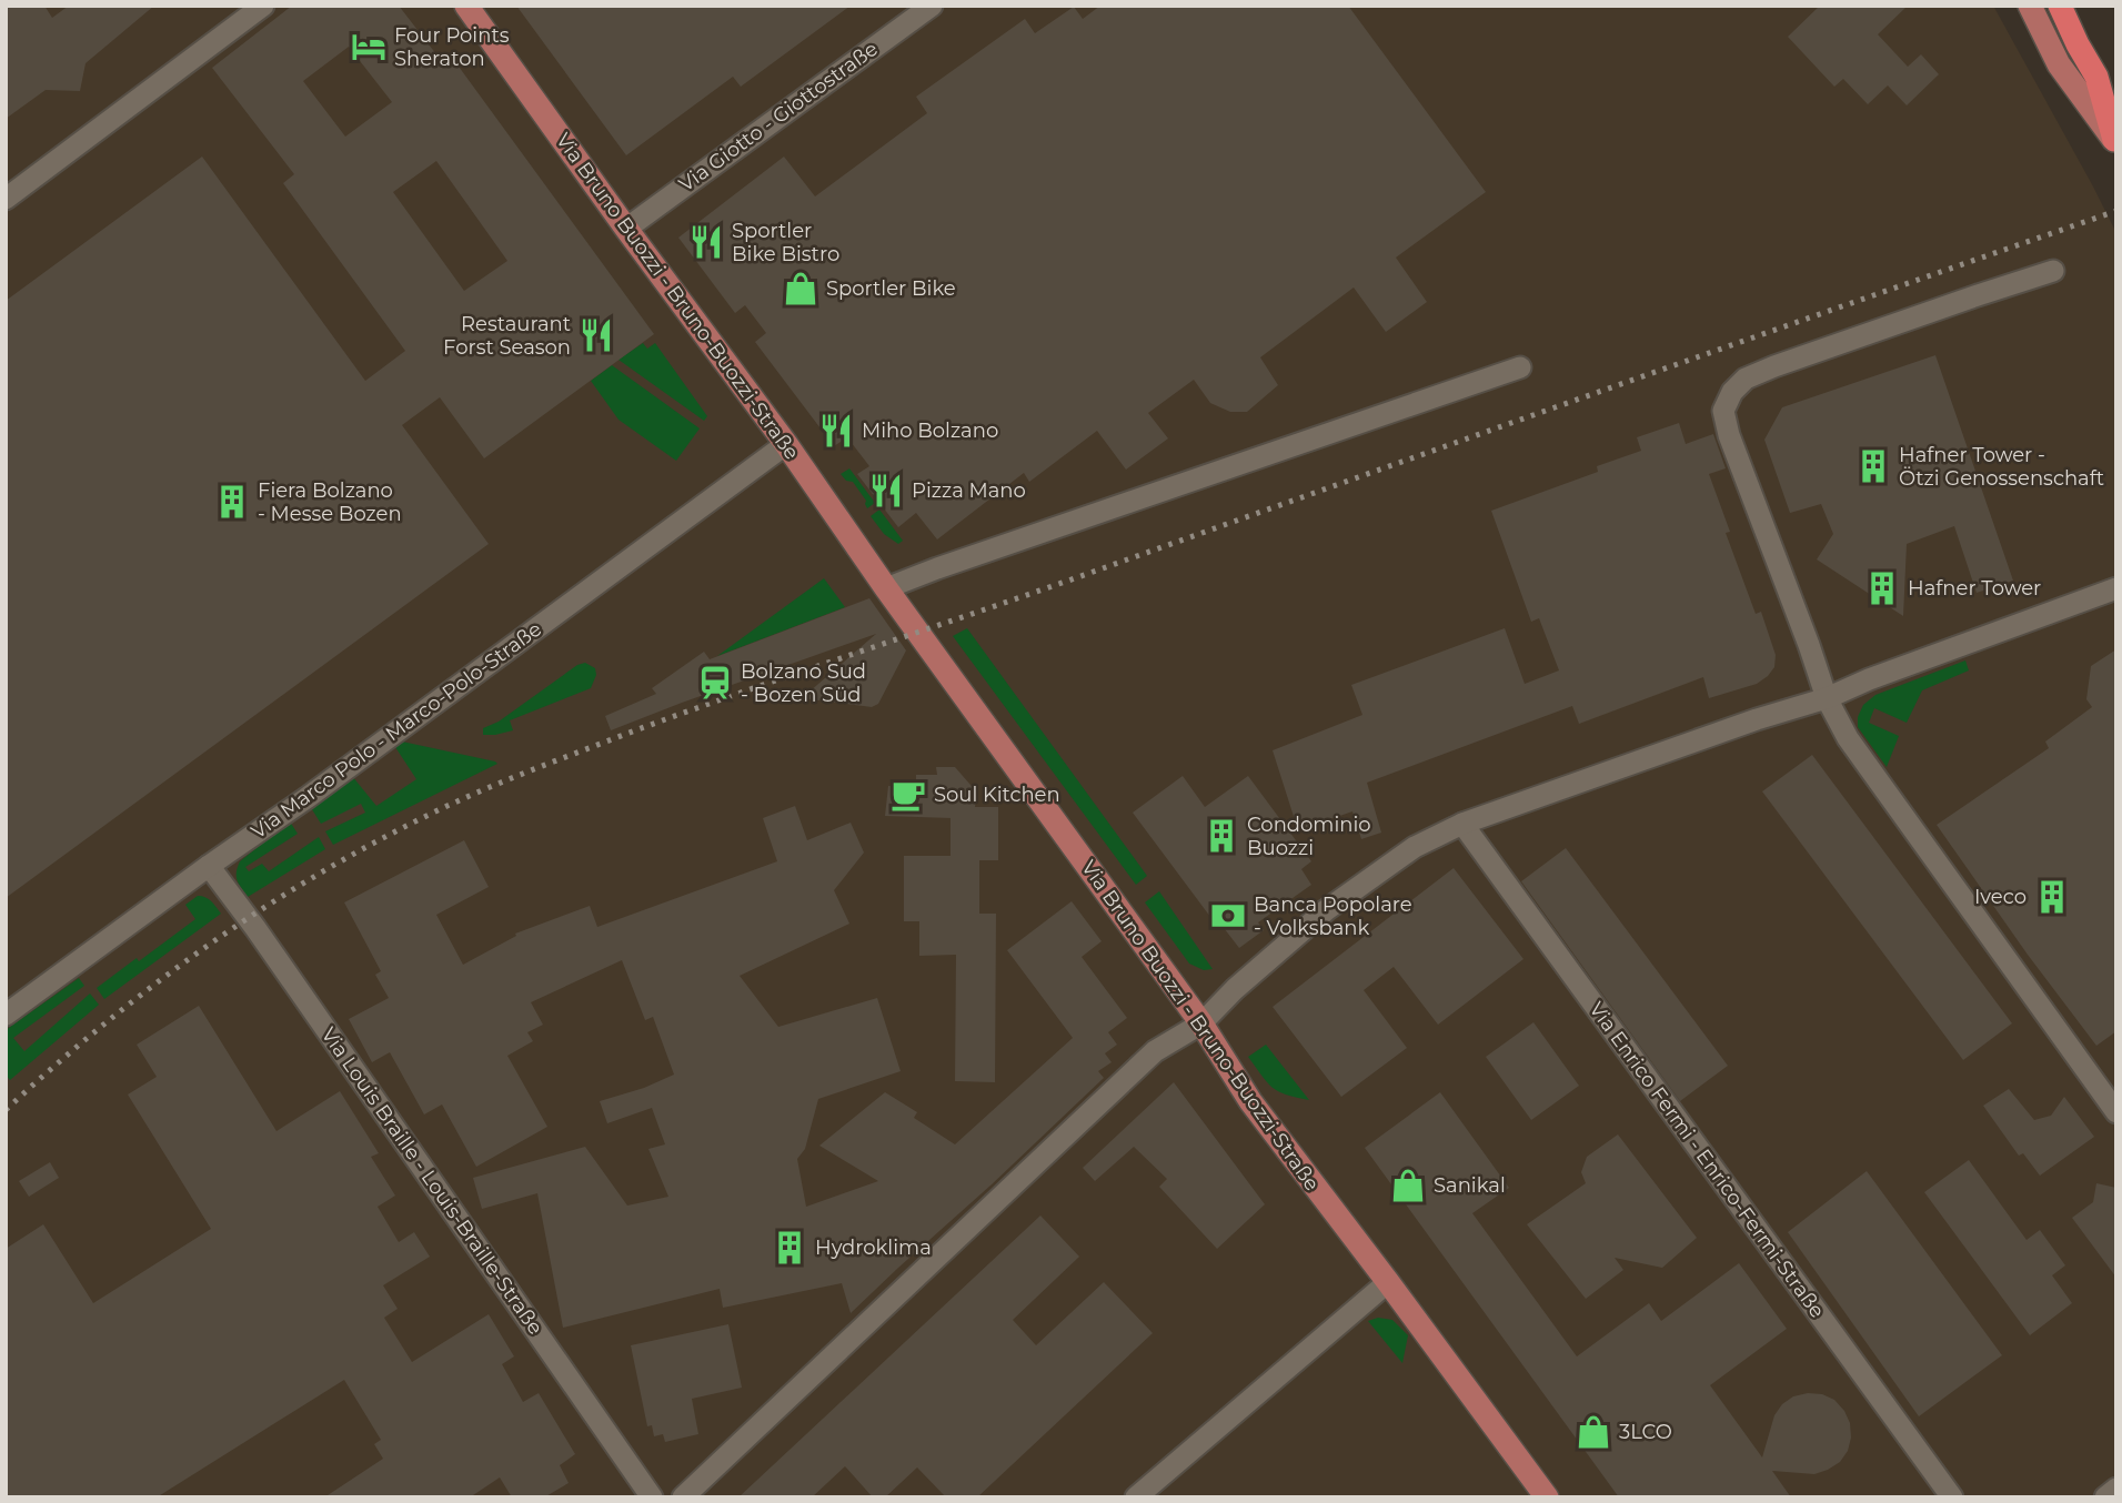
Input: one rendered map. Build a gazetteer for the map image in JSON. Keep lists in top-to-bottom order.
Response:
{
  "streets": {
    "main road": ["Via Bruno Buozzi - Bruno-Buozzi-Straße"],
    "street": [
      "Via Giotto - Giottostraße",
      "Via Marco Polo - Marco-Polo-Straße",
      "Via Enrico Fermi - Enrico-Fermi-Straße",
      "Via Louis Braille - Louis-Braille-Straße"
    ]
  },
  "crossings": [
    ["Via Giotto - Giottostraße", "Via Bruno Buozzi - Bruno-Buozzi-Straße"],
    ["Via Bruno Buozzi - Bruno-Buozzi-Straße", "Via Marco Polo - Marco-Polo-Straße"],
    ["Via Marco Polo - Marco-Polo-Straße", "Via Louis Braille - Louis-Braille-Straße"]
  ],
  "places": {
    "hotel": ["Four Points Sheraton"],
    "restaurant": [
      "Sportler Bike Bistro",
      "Restaurant Forst Season",
      "Miho Bolzano",
      "Pizza Mano"
    ],
    "shop": ["Sportler Bike", "Sanikal", "3LCO"],
    "building": [
      "Hafner Tower - Ötzi Genossenschaft",
      "Fiera Bolzano - Messe Bozen",
      "Hafner Tower",
      "Condominio Buozzi",
      "Iveco",
      "Hydroklima"
    ],
    "station": ["Bolzano Sud - Bozen Süd"],
    "cafe": ["Soul Kitchen"],
    "bank": ["Banca Popolare - Volksbank"]
  }
}
